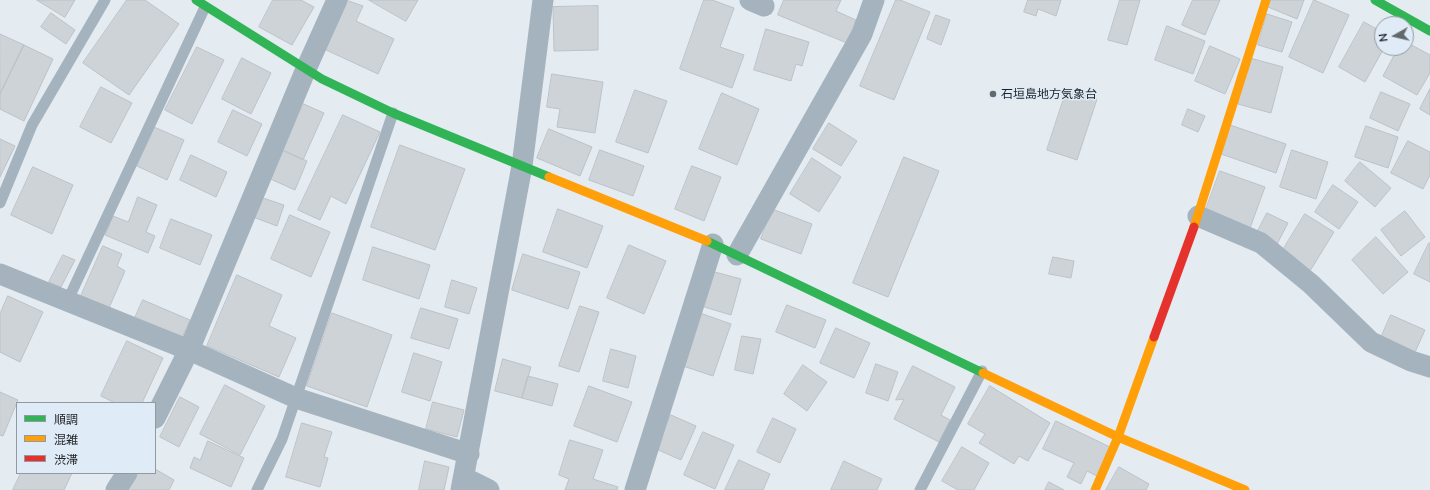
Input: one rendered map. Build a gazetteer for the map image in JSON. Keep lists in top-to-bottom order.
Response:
{
  "places": ["石垣島地方気象台"],
  "legend": ["順調", "混雑", "渋滞"],
  "north": "left"
}
